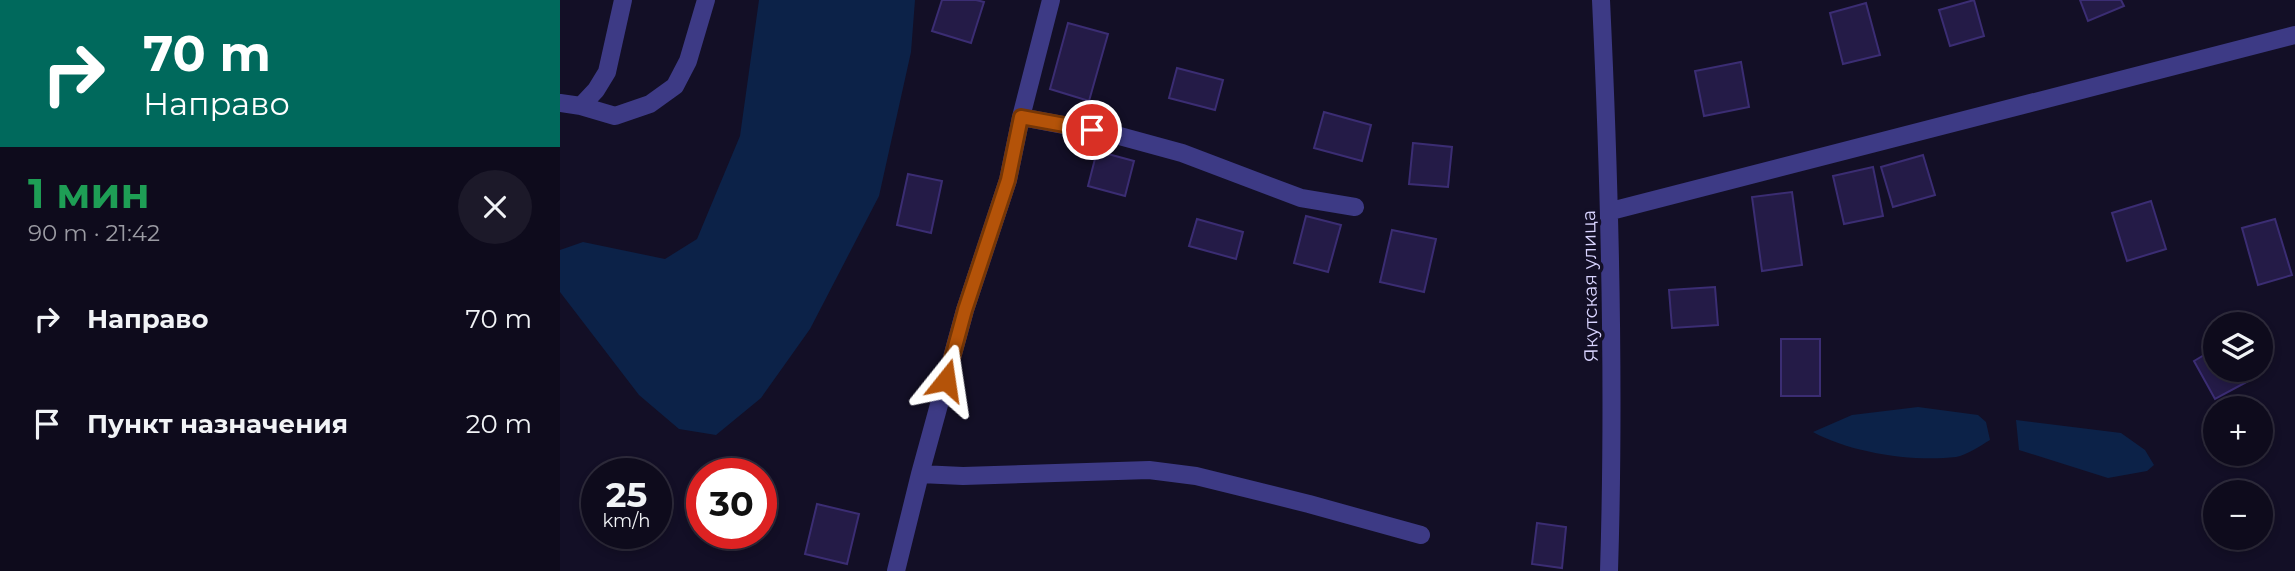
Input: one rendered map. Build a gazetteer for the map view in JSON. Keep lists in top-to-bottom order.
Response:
{
  "streets": {
    "street": ["Якутская улица"]
  },
  "page": {
    "turn": ["70 m", "Направо"],
    "heading": ["1 мин", "90 m · 21:42"],
    "list": [
      {
        "name": "Направо",
        "value": "70 m"
      },
      {
        "name": "Пункт назначения",
        "value": "20 m"
      }
    ],
    "map_buttons": ["+", "−"],
    "speed": "25 km/h",
    "limit": "30"
  }
}
